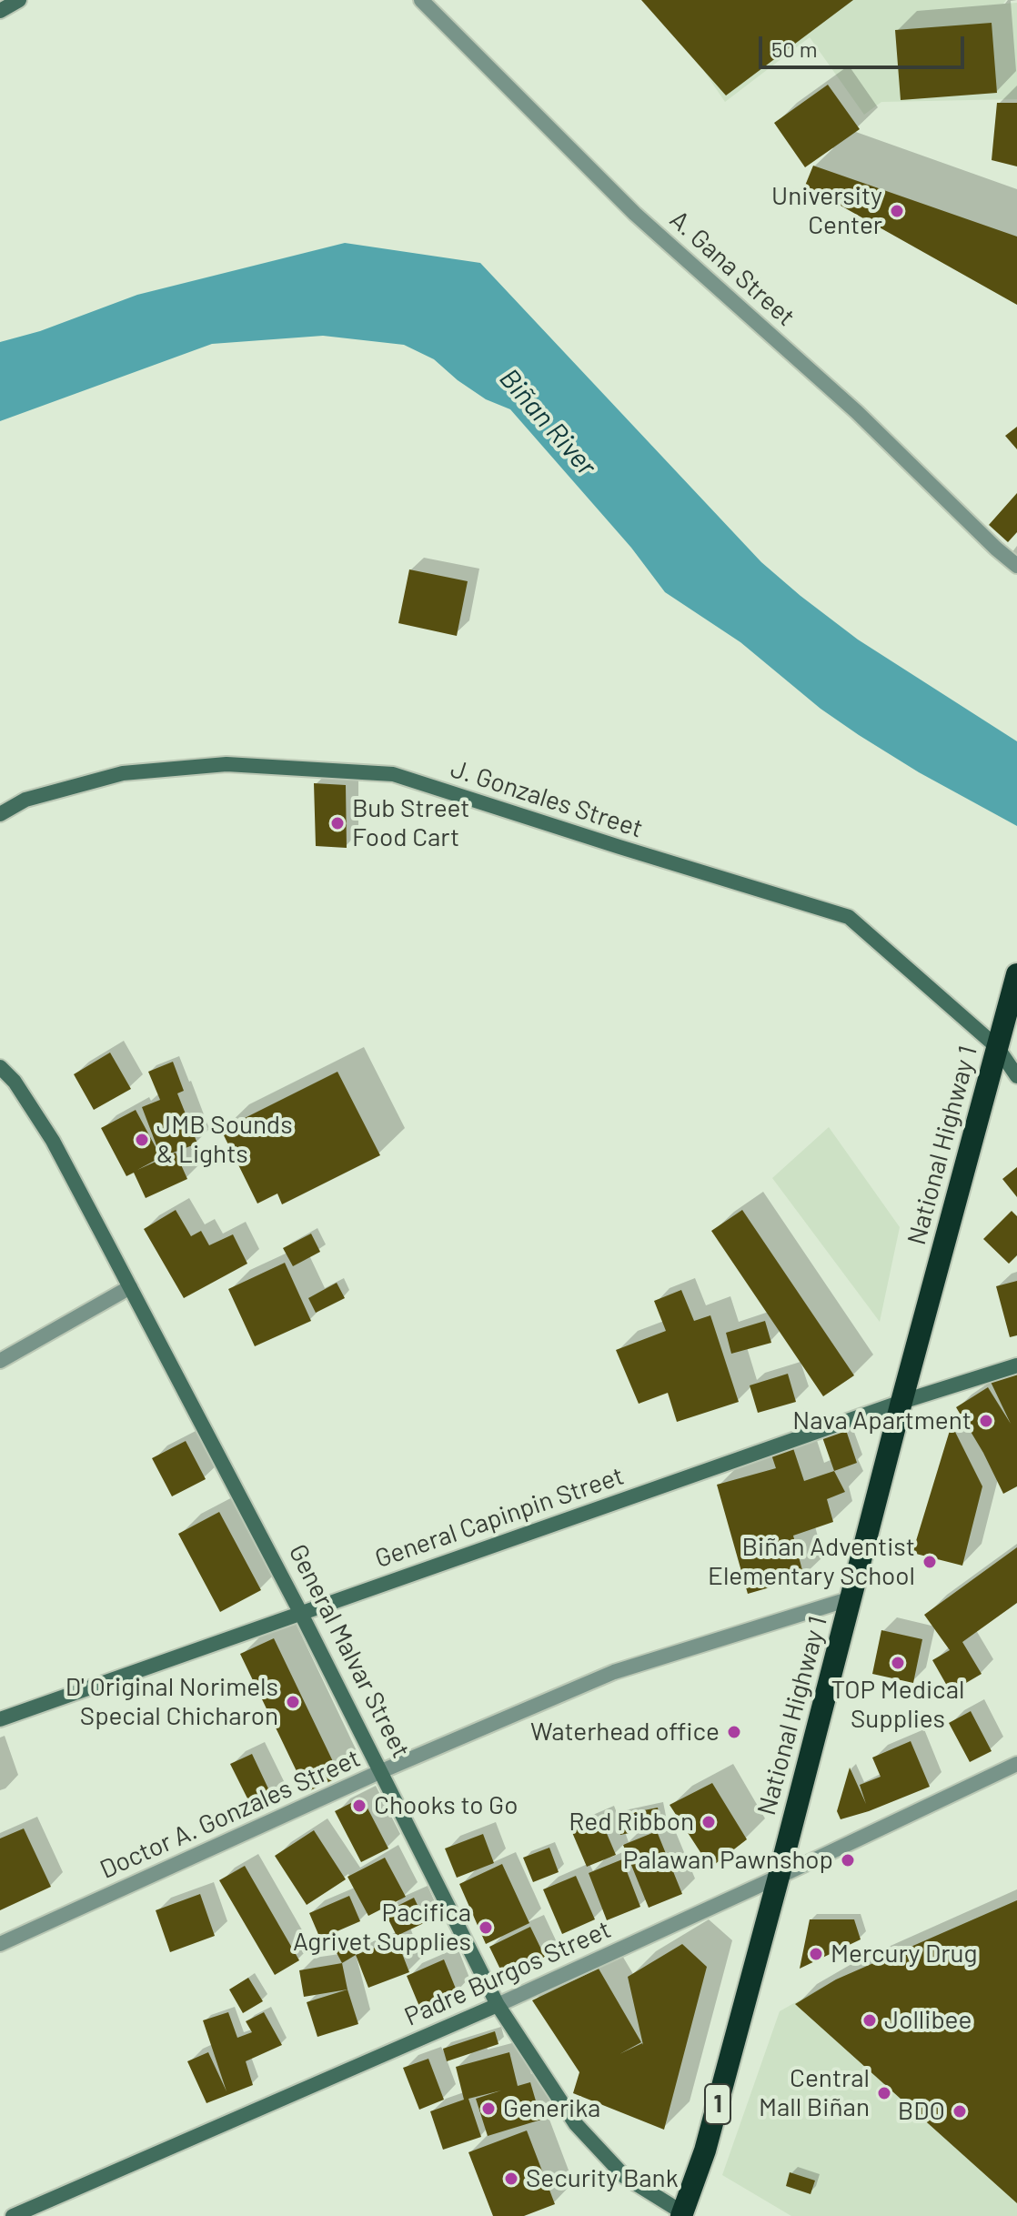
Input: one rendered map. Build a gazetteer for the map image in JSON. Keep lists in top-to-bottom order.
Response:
{
  "streets": {
    "highway": ["National Highway 1", "1"],
    "street": [
      "A. Gana Street",
      "J. Gonzales Street",
      "General Capinpin Street",
      "General Malvar Street",
      "Doctor A. Gonzales Street",
      "Padre Burgos Street"
    ]
  },
  "crossings": [
    ["J. Gonzales Street", "National Highway 1"],
    ["National Highway 1", "General Capinpin Street"],
    ["National Highway 1", "General Malvar Street"],
    ["National Highway 1", "Doctor A. Gonzales Street"],
    ["National Highway 1", "Padre Burgos Street"],
    ["General Capinpin Street", "General Malvar Street"],
    ["General Malvar Street", "Doctor A. Gonzales Street"],
    ["General Malvar Street", "Padre Burgos Street"]
  ],
  "water": ["Biñan River"],
  "places": [
    "University Center",
    "Bub Street Food Cart",
    "JMB Sounds & Lights",
    "Nava Apartment",
    "Biñan Adventist Elementary School",
    "TOP Medical Supplies",
    "D' Original Norimels Special Chicharon",
    "Waterhead office",
    "Chooks to Go",
    "Red Ribbon",
    "Palawan Pawnshop",
    "Pacifica Agrivet Supplies",
    "Mercury Drug",
    "Jollibee",
    "Central Mall Biñan",
    "Generika",
    "BDO",
    "Security Bank"
  ],
  "scale_bar": "50 m"
}
